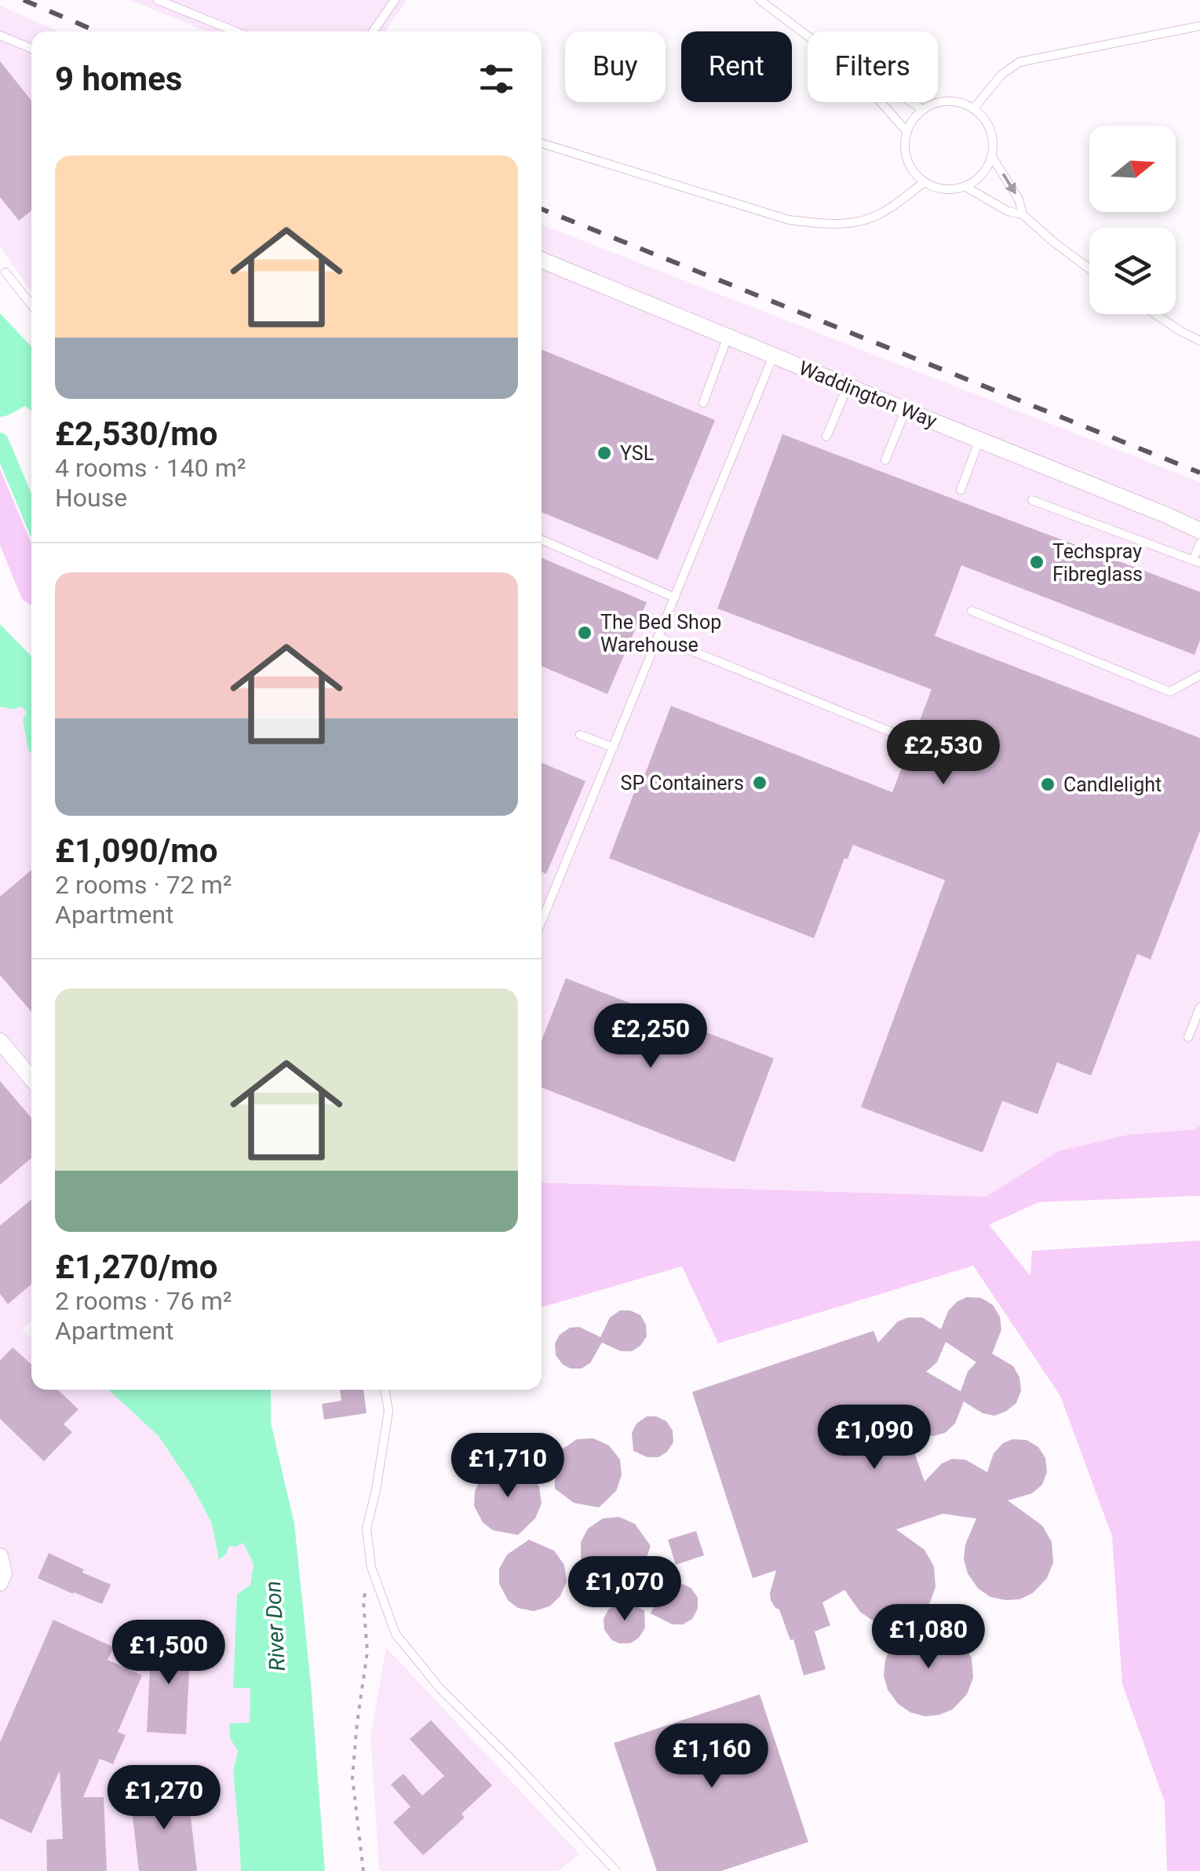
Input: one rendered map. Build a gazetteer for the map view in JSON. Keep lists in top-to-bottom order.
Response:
{
  "streets": {
    "street": ["Waddington Way"]
  },
  "water": ["River Don"],
  "places": [
    "YSL",
    "Techspray Fibreglass",
    "The Bed Shop Warehouse",
    "SP Containers",
    "Candlelight"
  ],
  "north": "right",
  "page": {
    "chip": ["Buy", "Rent", "Filters"],
    "heading": "9 homes",
    "list": [
      {
        "name": "£2,530/mo",
        "note": "4 rooms · 140 m² · House"
      },
      {
        "name": "£1,090/mo",
        "note": "2 rooms · 72 m² · Apartment"
      },
      {
        "name": "£1,270/mo",
        "note": "2 rooms · 76 m² · Apartment"
      }
    ],
    "price": [
      "£2,530",
      "£2,250",
      "£1,090",
      "£1,710",
      "£1,070",
      "£1,080",
      "£1,500",
      "£1,160",
      "£1,270"
    ]
  }
}
